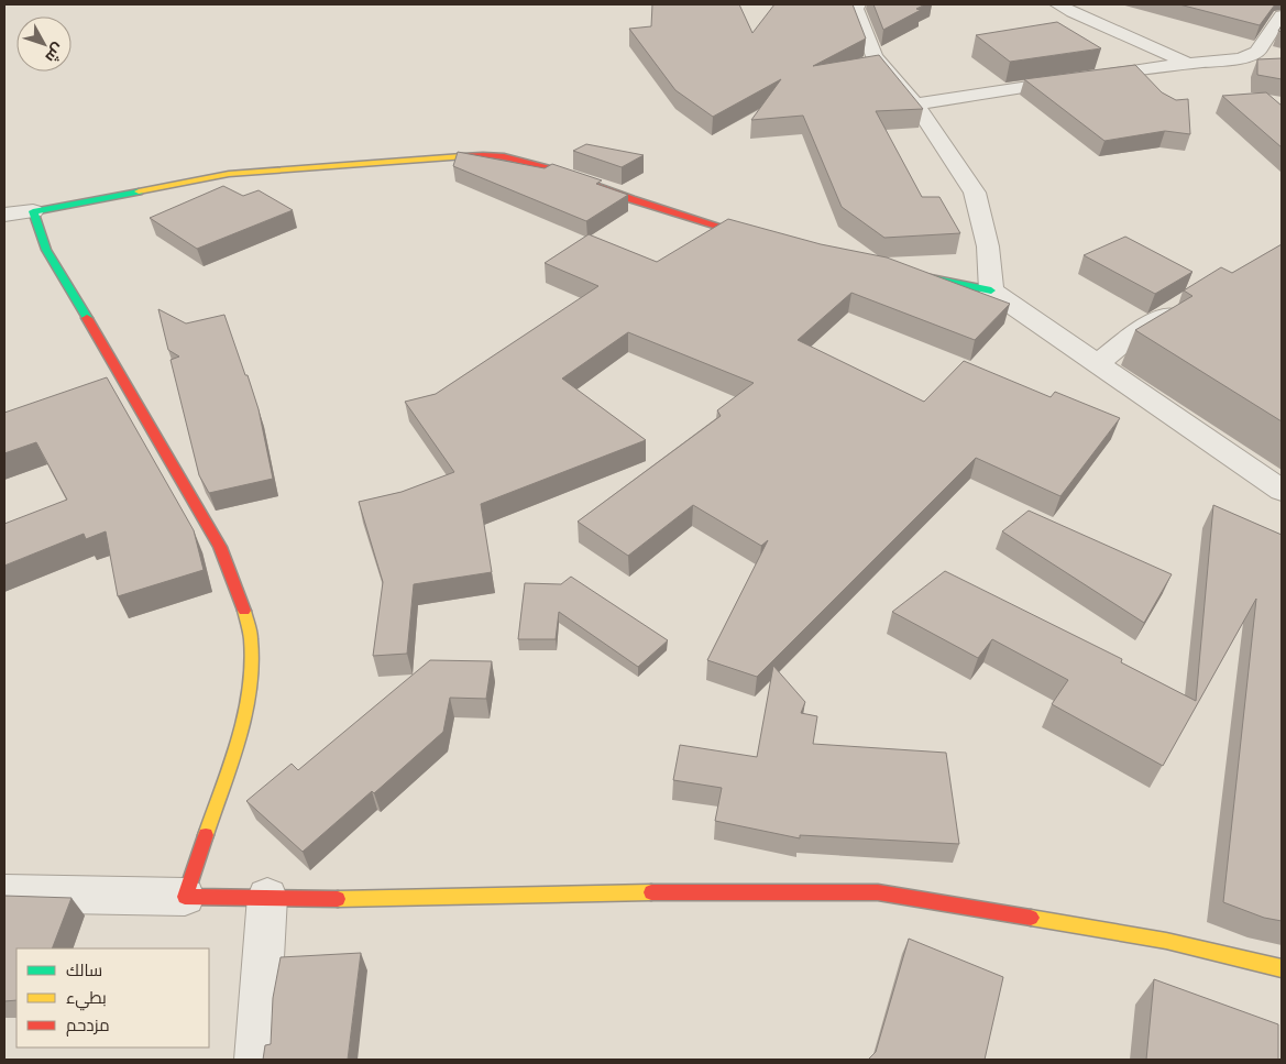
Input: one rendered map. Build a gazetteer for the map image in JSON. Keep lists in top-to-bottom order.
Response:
{
  "legend": ["سالك", "بطيء", "مزدحم"],
  "north": "bottom right"
}
